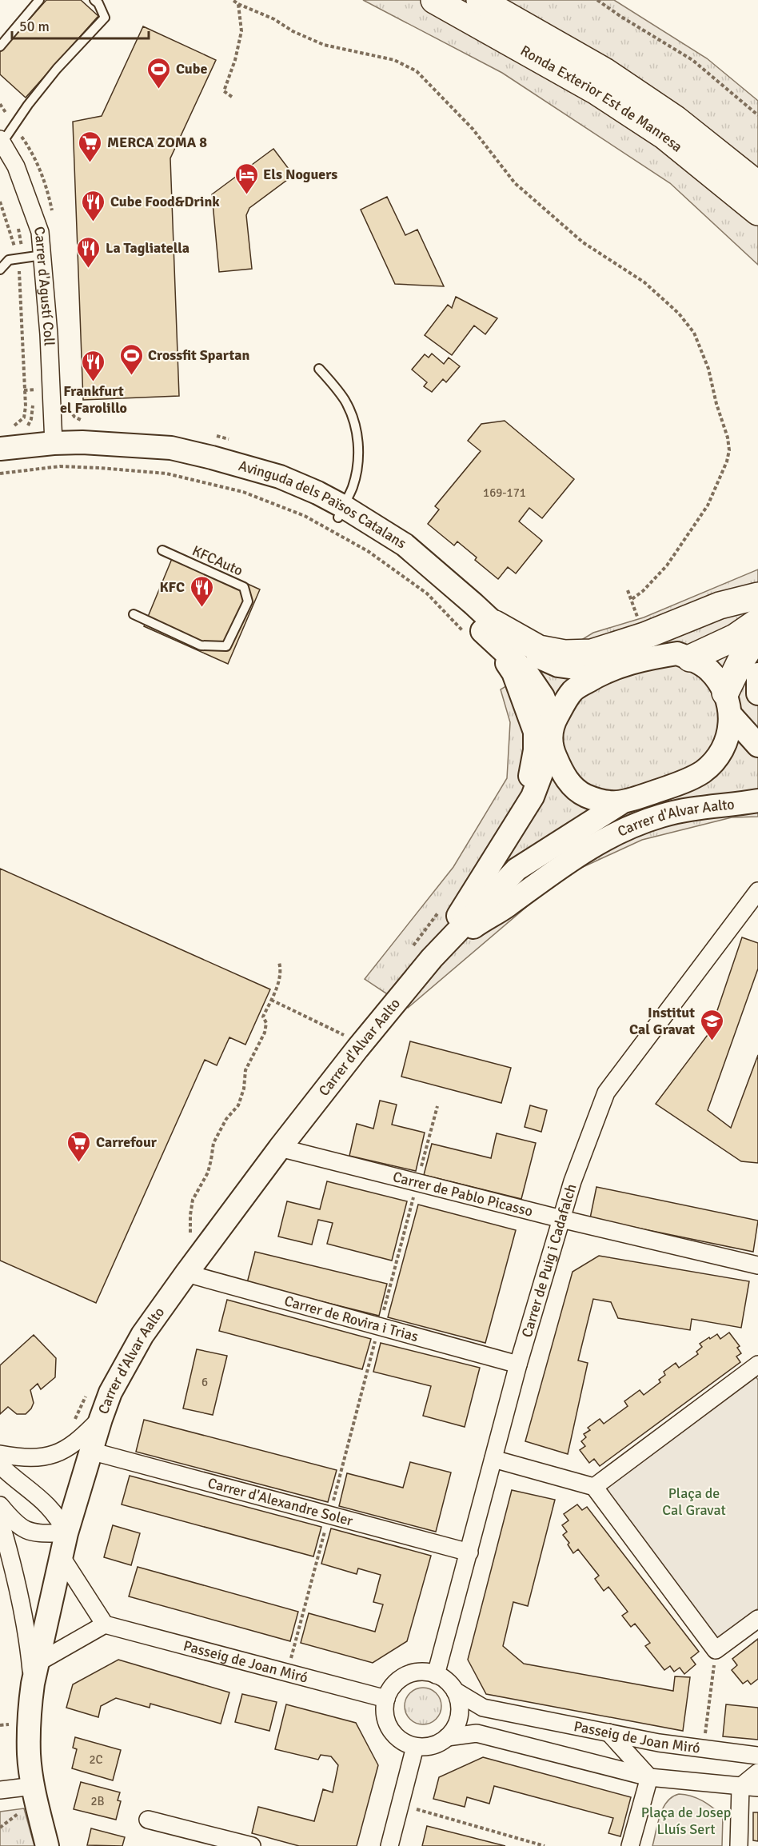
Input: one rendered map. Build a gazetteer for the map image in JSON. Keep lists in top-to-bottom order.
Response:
{
  "streets": {
    "highway": ["Ronda Exterior Est de Manresa"],
    "street": [
      "Carrer d'Agustí Coll",
      "Avinguda dels Països Catalans",
      "Carrer d'Alvar Aalto",
      "Carrer de Pablo Picasso",
      "Carrer de Puig i Cadafalch",
      "Carrer de Rovira i Trias",
      "Carrer d'Alexandre Soler",
      "Passeig de Joan Miró"
    ],
    "lane": ["KFCAuto"]
  },
  "crossings": [
    ["Carrer d'Agustí Coll", "Avinguda dels Països Catalans"],
    ["Avinguda dels Països Catalans", "Carrer d'Alvar Aalto"],
    ["Carrer d'Alvar Aalto", "Carrer de Pablo Picasso"],
    ["Carrer d'Alvar Aalto", "Carrer de Rovira i Trias"],
    ["Carrer d'Alvar Aalto", "Carrer d'Alexandre Soler"],
    ["Carrer de Pablo Picasso", "Carrer de Puig i Cadafalch"],
    ["Carrer de Puig i Cadafalch", "Carrer de Rovira i Trias"],
    ["Carrer de Puig i Cadafalch", "Carrer d'Alexandre Soler"],
    ["Carrer de Puig i Cadafalch", "Passeig de Joan Miró"]
  ],
  "parks": ["Plaça de Cal Gravat", "Plaça de Josep Lluís Sert"],
  "places": {
    "sports": ["Cube", "Crossfit Spartan"],
    "supermarket": ["MERCA ZOMA 8", "Carrefour"],
    "hotel": ["Els Noguers"],
    "restaurant": [
      "Cube Food&Drink",
      "La Tagliatella",
      "Frankfurt el Farolillo",
      "KFC"
    ],
    "school or university": ["Institut Cal Gravat"]
  },
  "house_numbers": [
    "169-171",
    "6",
    "2C",
    "2B"
  ],
  "scale_bar": "50 m"
}
